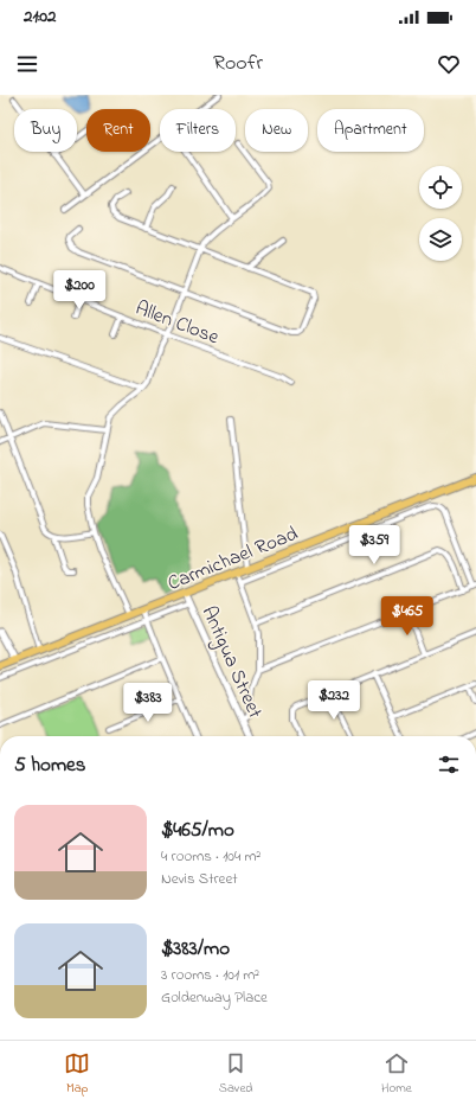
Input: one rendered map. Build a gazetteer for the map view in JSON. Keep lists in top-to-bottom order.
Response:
{
  "streets": {
    "main road": ["Carmichael Road"],
    "street": ["Allen Close", "Antigua Street"]
  },
  "crossings": [
    ["Carmichael Road", "Antigua Street"]
  ],
  "page": {
    "status": "21:02",
    "header": "Roofr",
    "chip": [
      "Buy",
      "Rent",
      "Filters",
      "New",
      "Apartment"
    ],
    "price": [
      "$200",
      "$359",
      "$465",
      "$232",
      "$383"
    ],
    "heading": "5 homes",
    "list": [
      {
        "name": "$465/mo",
        "note": "4 rooms · 104 m² · Nevis Street"
      },
      {
        "name": "$383/mo",
        "note": "3 rooms · 101 m² · Goldenway Place"
      }
    ],
    "tabs": ["Map", "Saved", "Home"]
  }
}
